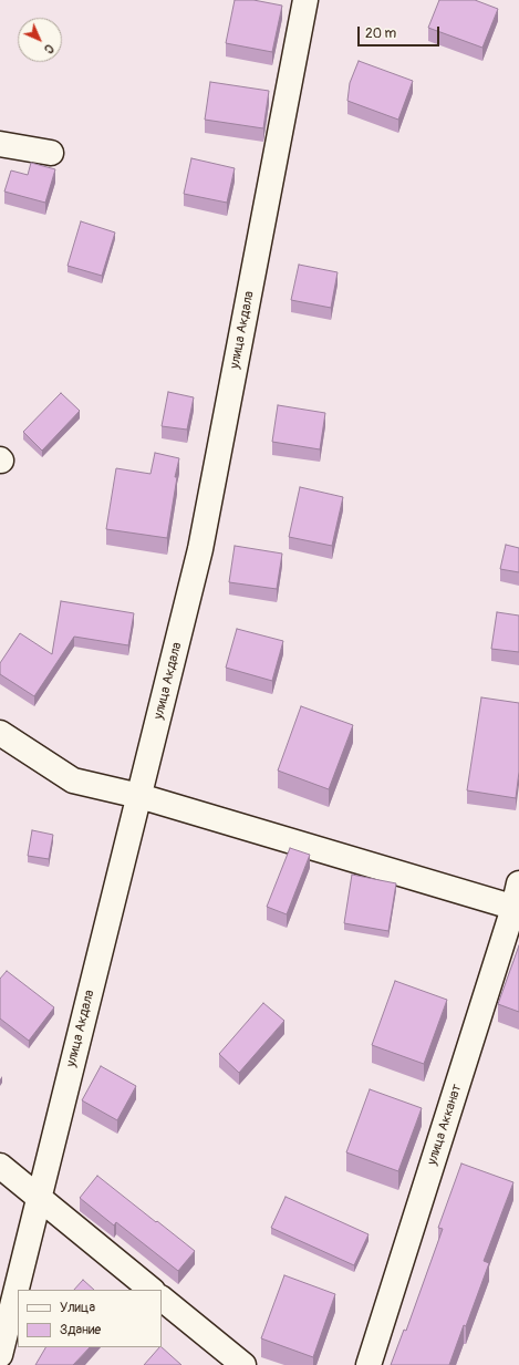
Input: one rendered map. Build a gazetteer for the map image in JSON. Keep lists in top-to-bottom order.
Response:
{
  "streets": {
    "street": ["улица Акдала", "улица Акканат"]
  },
  "legend": ["Улица", "Здание"],
  "scale_bar": "20 m",
  "north": "bottom right"
}
